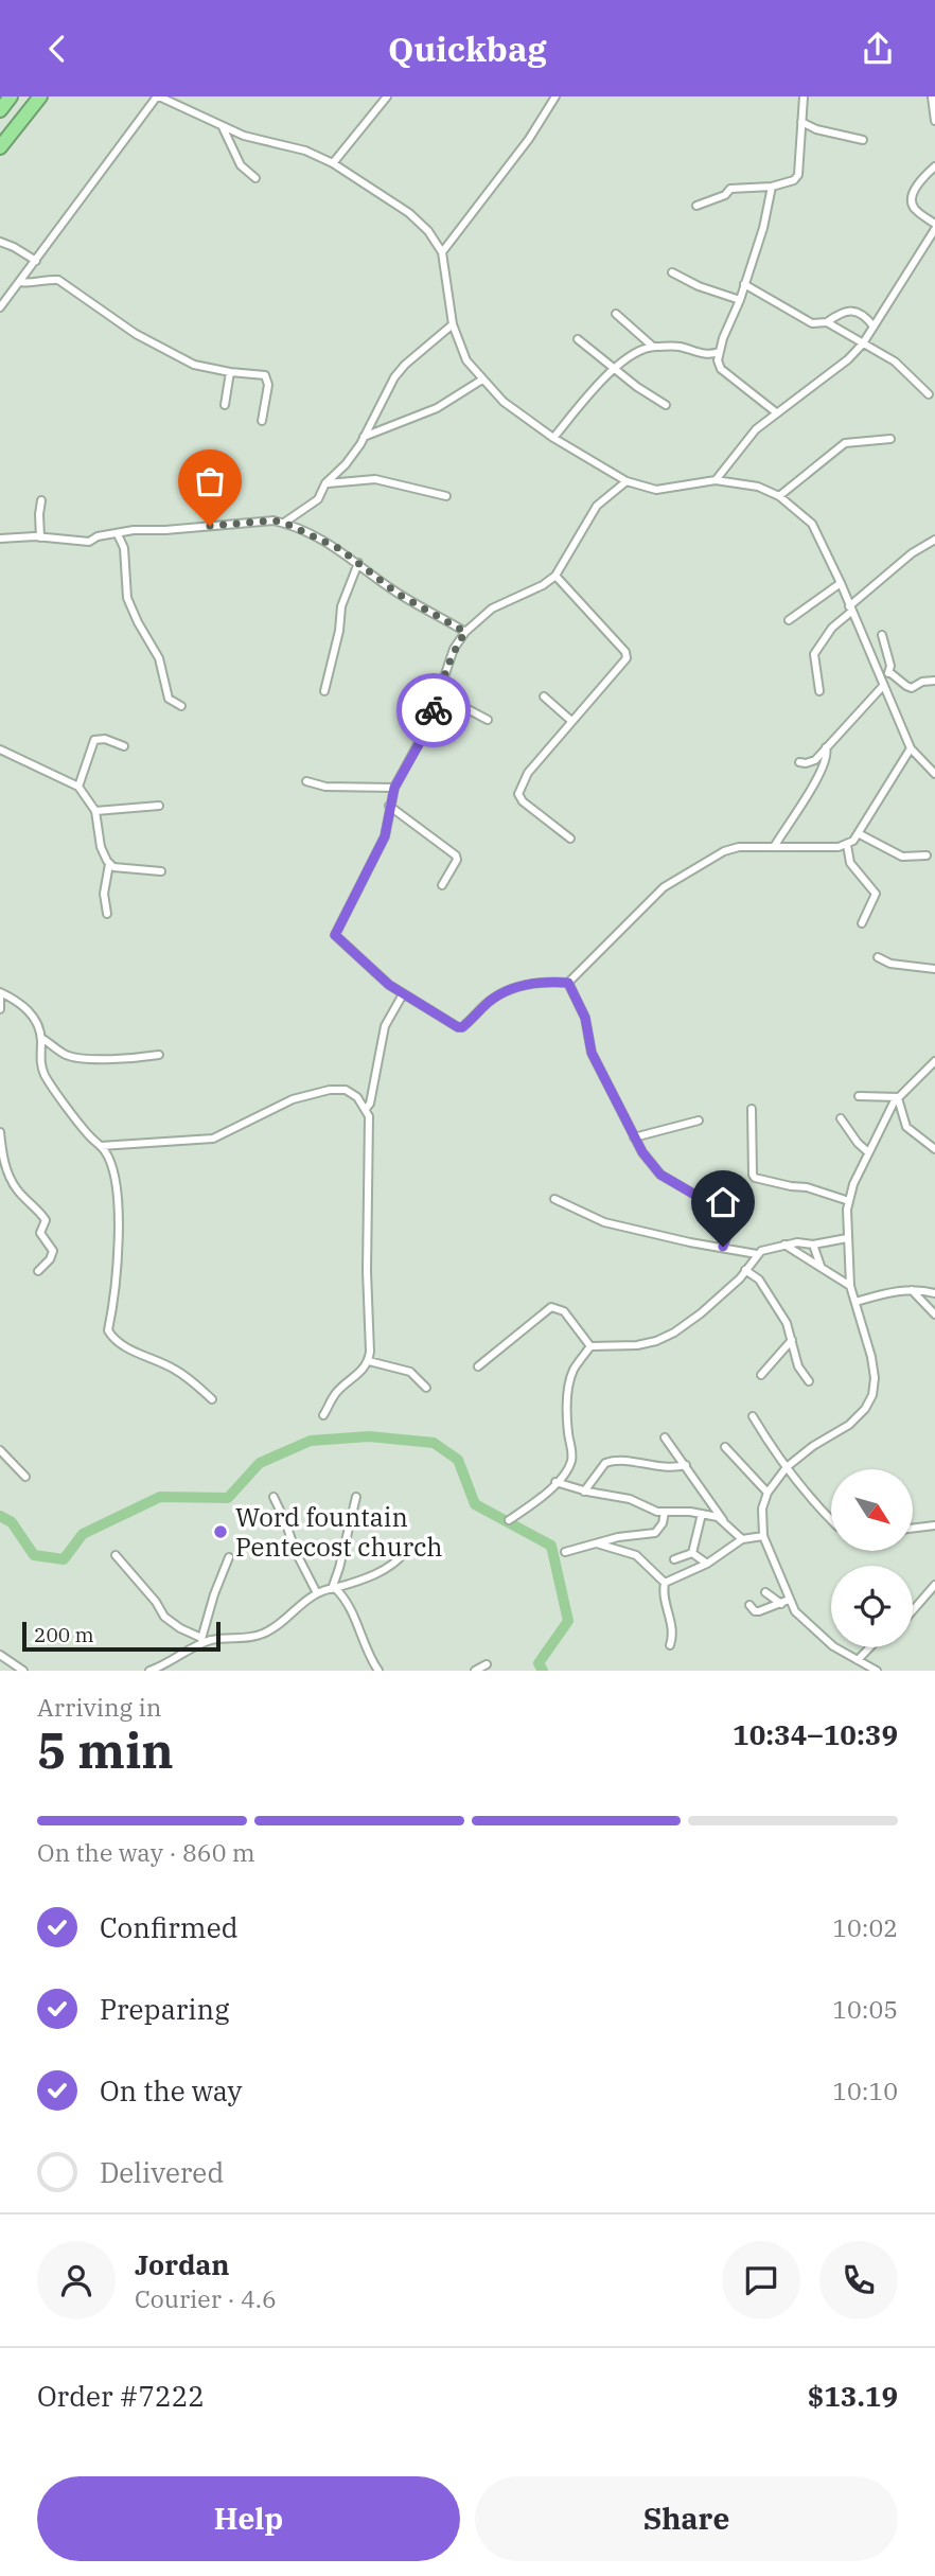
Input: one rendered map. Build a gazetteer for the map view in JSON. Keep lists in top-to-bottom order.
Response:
{
  "places": ["Word fountain Pentecost church"],
  "scale_bar": "200 m",
  "north": "bottom right",
  "page": {
    "header": "Quickbag",
    "scale": "200 m",
    "heading": ["5 min", "Arriving in", "10:34–10:39"],
    "panel": [
      "Jordan",
      "Courier · 4.6",
      "Order #7222",
      "$13.19"
    ],
    "bar": "On the way · 860 m",
    "list": [
      ["Confirmed", "10:02"],
      ["Preparing", "10:05"],
      ["On the way", "10:10"],
      "Delivered"
    ],
    "buttons": ["Help", "Share"]
  }
}
